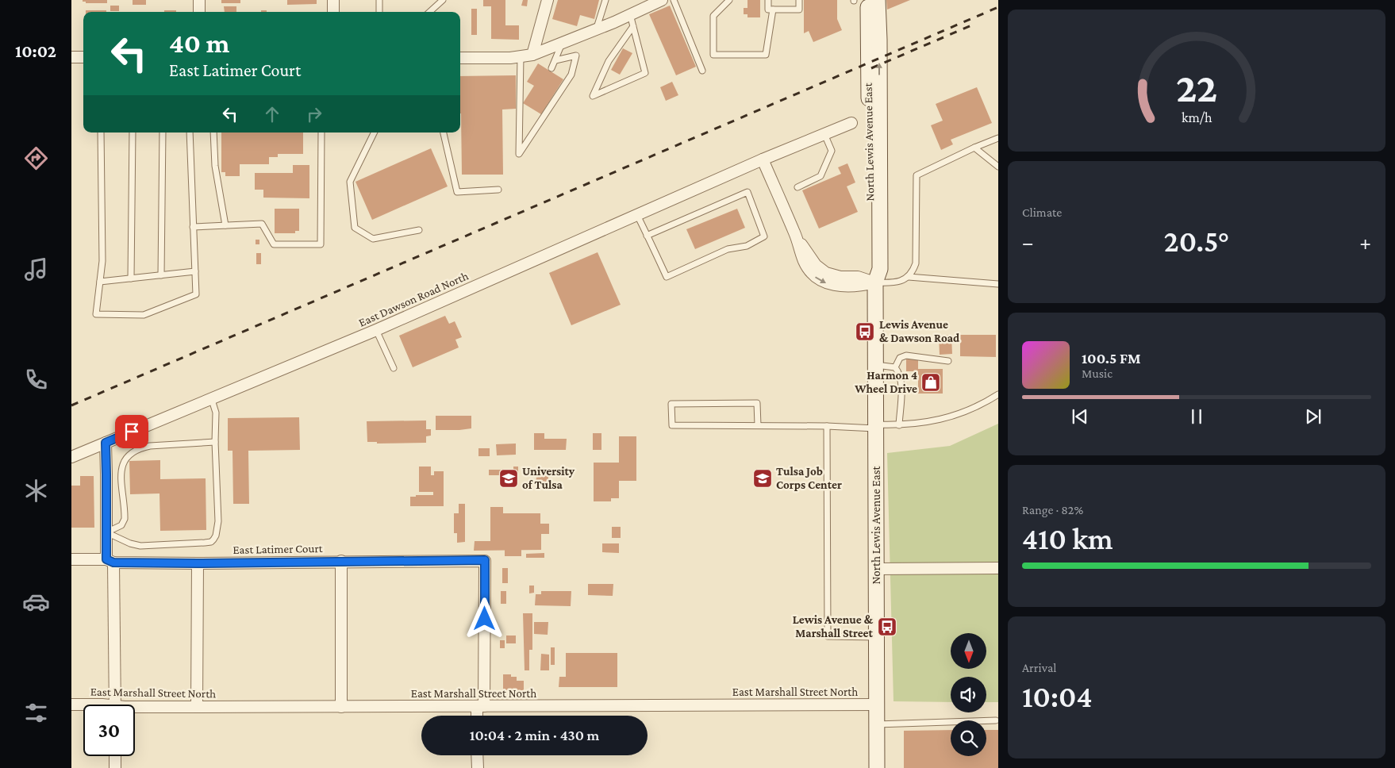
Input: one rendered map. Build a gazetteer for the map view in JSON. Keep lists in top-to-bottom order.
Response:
{
  "streets": {
    "main road": ["North Lewis Avenue East"],
    "street": ["East Dawson Road North", "East Latimer Court", "East Marshall Street North"]
  },
  "crossings": [
    ["North Lewis Avenue East", "East Marshall Street North"],
    ["East Latimer Court", "East Marshall Street North"]
  ],
  "places": {
    "bus stop": ["Lewis Avenue & Dawson Road", "Lewis Avenue & Marshall Street"],
    "shop": ["Harmon 4 Wheel Drive"],
    "school or university": ["University of Tulsa", "Tulsa Job Corps Center"]
  },
  "north": "bottom",
  "page": {
    "tabs": "10:02",
    "turn": ["40 m", "East Latimer Court"],
    "tile": [
      "Climate",
      ["Range · 82%", "410 km"],
      ["Arrival", "10:04"]
    ],
    "heat": ["−", "20.5°", "+"],
    "song": ["100.5 FM", "Music"],
    "limit": "30",
    "trip": "10:04 · 2 min · 430 m",
    "gauge": ["22", "km/h"]
  }
}
